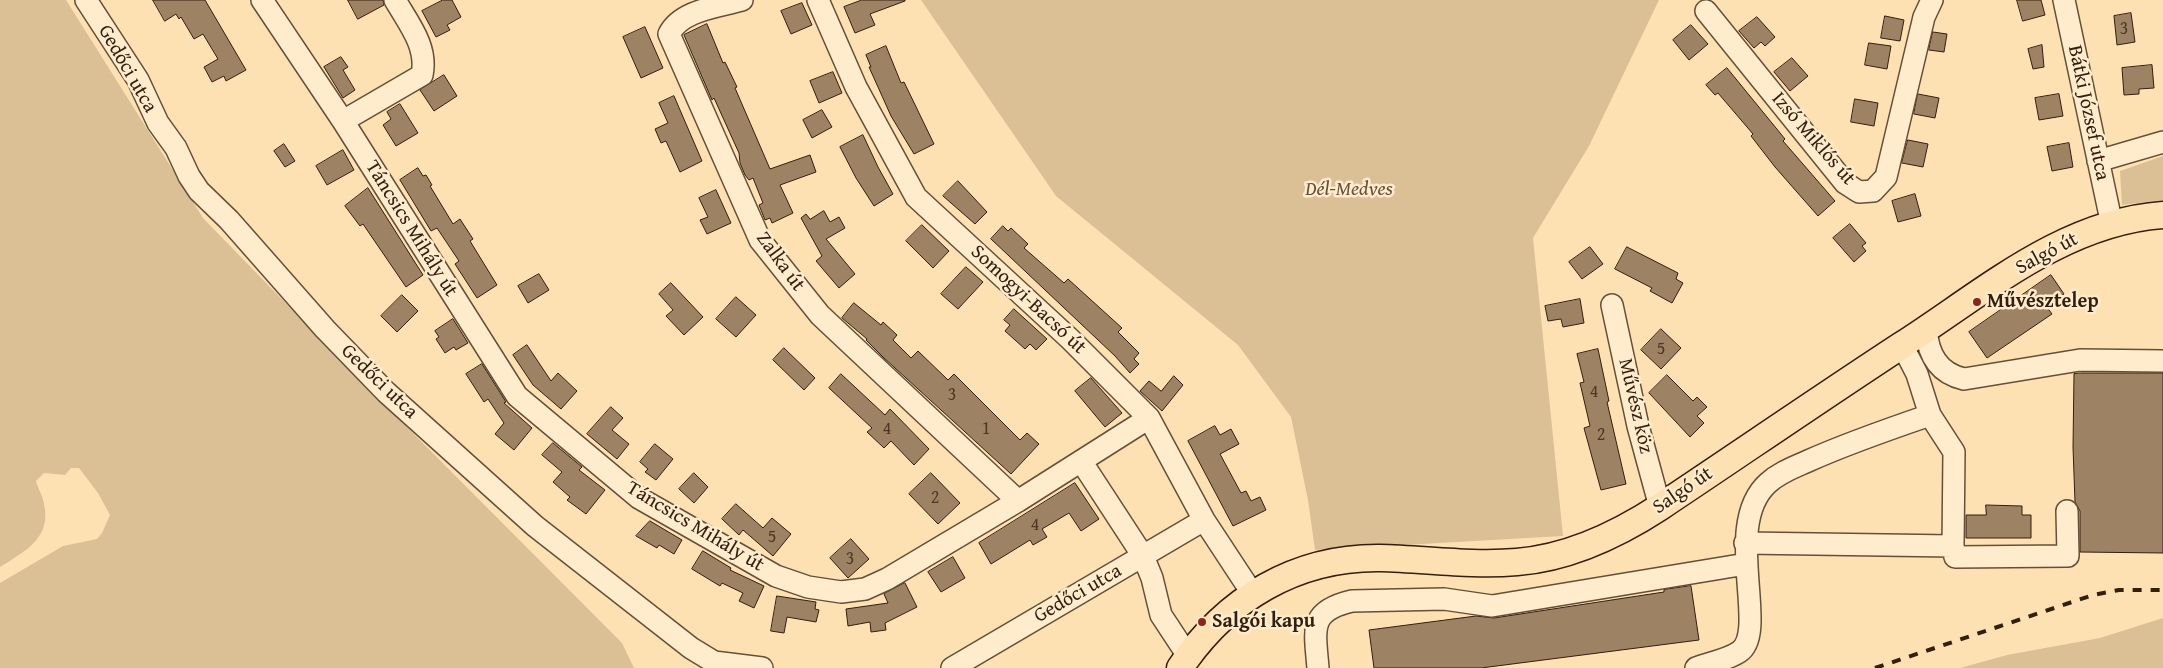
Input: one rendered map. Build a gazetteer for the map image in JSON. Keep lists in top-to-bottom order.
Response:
{
  "streets": {
    "main road": ["Salgó út"],
    "street": [
      "Gedőci utca",
      "Bátki József utca",
      "Izsó Miklós út",
      "Táncsics Mihály út",
      "Zalka út",
      "Somogyi-Bacsó út",
      "Művész köz"
    ]
  },
  "crossings": [
    ["Gedőci utca", "Somogyi-Bacsó út"],
    ["Bátki József utca", "Salgó út"],
    ["Táncsics Mihály út", "Zalka út"],
    ["Táncsics Mihály út", "Somogyi-Bacsó út"],
    ["Salgó út", "Somogyi-Bacsó út"],
    ["Salgó út", "Művész köz"]
  ],
  "parks": ["Dél-Medves"],
  "places": ["Művésztelep", "Salgói kapu"],
  "house_numbers": [
    "3",
    "5",
    "4",
    "3",
    "4",
    "1",
    "2",
    "2",
    "4",
    "5",
    "3"
  ]
}
